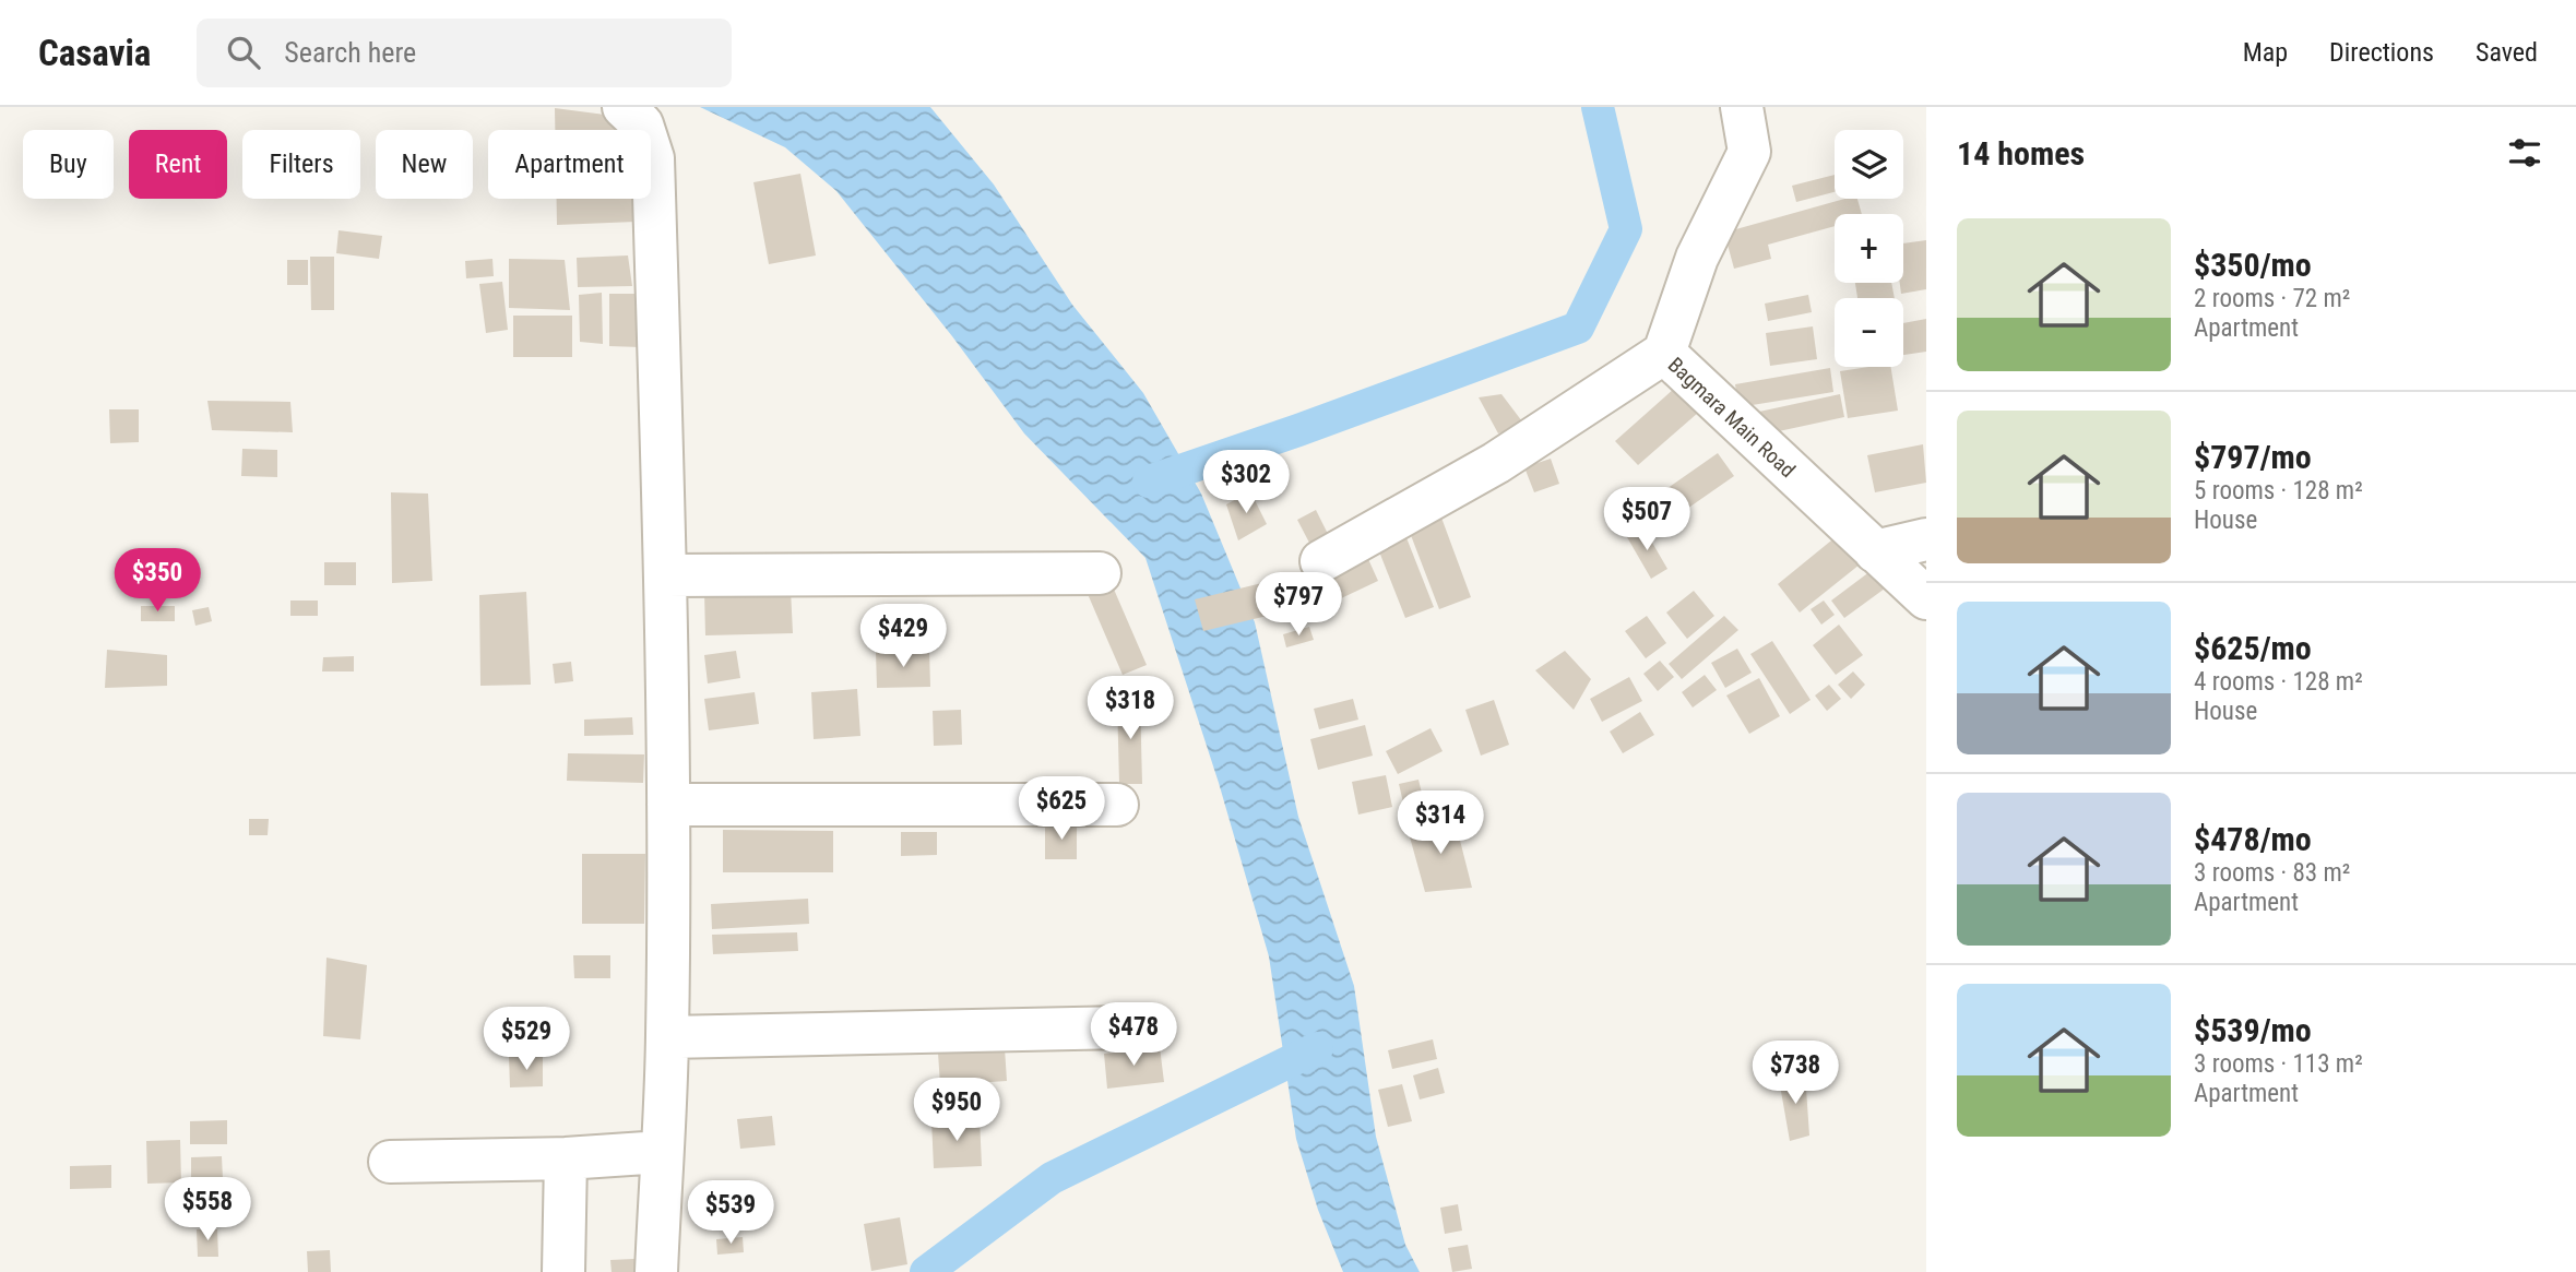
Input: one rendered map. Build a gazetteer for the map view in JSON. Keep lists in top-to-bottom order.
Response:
{
  "streets": {
    "street": ["Bagmara Main Road"]
  },
  "page": {
    "header": "Casavia",
    "search": "Search here",
    "nav": ["Map", "Directions", "Saved"],
    "heading": "14 homes",
    "map_buttons": ["+", "−"],
    "chip": [
      "Buy",
      "Rent",
      "Filters",
      "New",
      "Apartment"
    ],
    "list": [
      {
        "name": "$350/mo",
        "note": "2 rooms · 72 m² · Apartment"
      },
      {
        "name": "$797/mo",
        "note": "5 rooms · 128 m² · House"
      },
      {
        "name": "$625/mo",
        "note": "4 rooms · 128 m² · House"
      },
      {
        "name": "$478/mo",
        "note": "3 rooms · 83 m² · Apartment"
      },
      {
        "name": "$539/mo",
        "note": "3 rooms · 113 m² · Apartment"
      }
    ],
    "price": [
      "$302",
      "$507",
      "$350",
      "$797",
      "$429",
      "$318",
      "$625",
      "$314",
      "$478",
      "$529",
      "$738",
      "$950",
      "$558",
      "$539"
    ]
  }
}
